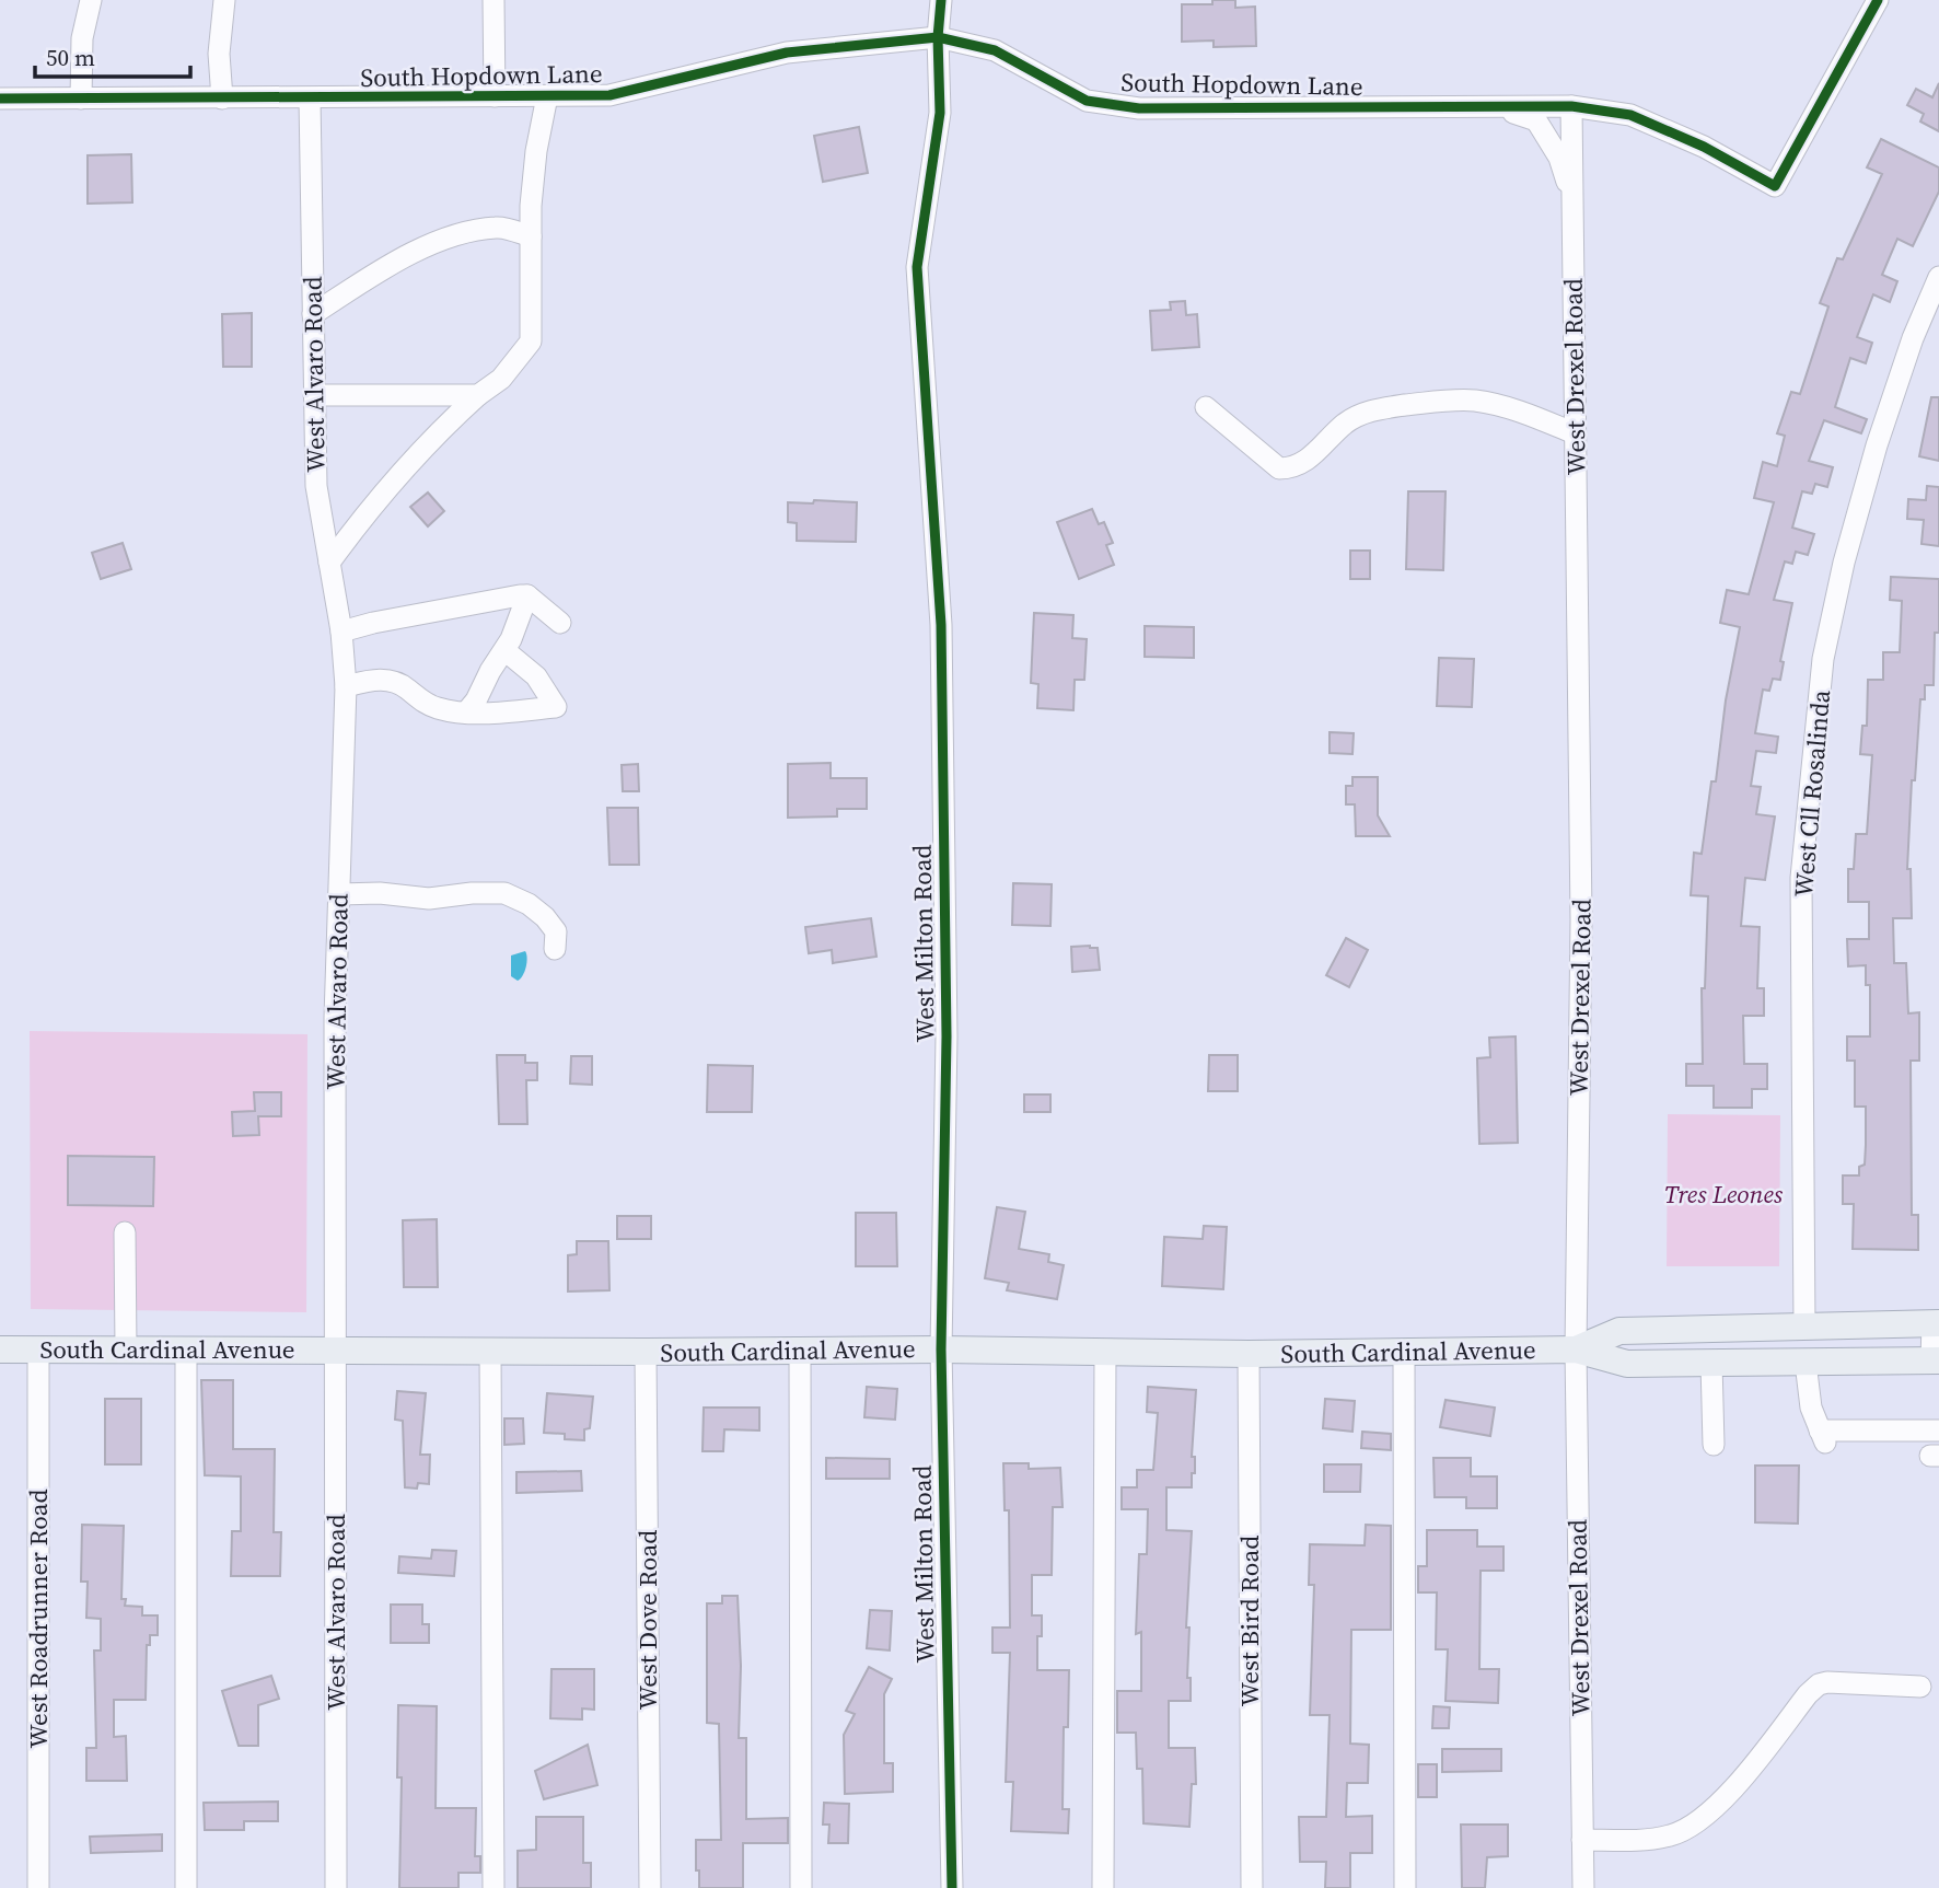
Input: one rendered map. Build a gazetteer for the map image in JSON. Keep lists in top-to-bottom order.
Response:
{
  "streets": {
    "main road": ["South Cardinal Avenue"],
    "street": [
      "South Hopdown Lane",
      "West Alvaro Road",
      "West Drexel Road",
      "West Cll Rosalinda",
      "West Milton Road",
      "West Roadrunner Road",
      "West Dove Road",
      "West Bird Road"
    ]
  },
  "crossings": [
    ["South Hopdown Lane", "West Alvaro Road"],
    ["South Hopdown Lane", "West Drexel Road"],
    ["South Hopdown Lane", "West Milton Road"],
    ["West Alvaro Road", "South Cardinal Avenue"],
    ["West Drexel Road", "South Cardinal Avenue"],
    ["West Cll Rosalinda", "South Cardinal Avenue"],
    ["West Milton Road", "South Cardinal Avenue"],
    ["South Cardinal Avenue", "West Roadrunner Road"],
    ["South Cardinal Avenue", "West Dove Road"],
    ["South Cardinal Avenue", "West Bird Road"]
  ],
  "parks": ["Tres Leones"],
  "scale_bar": "50 m"
}
